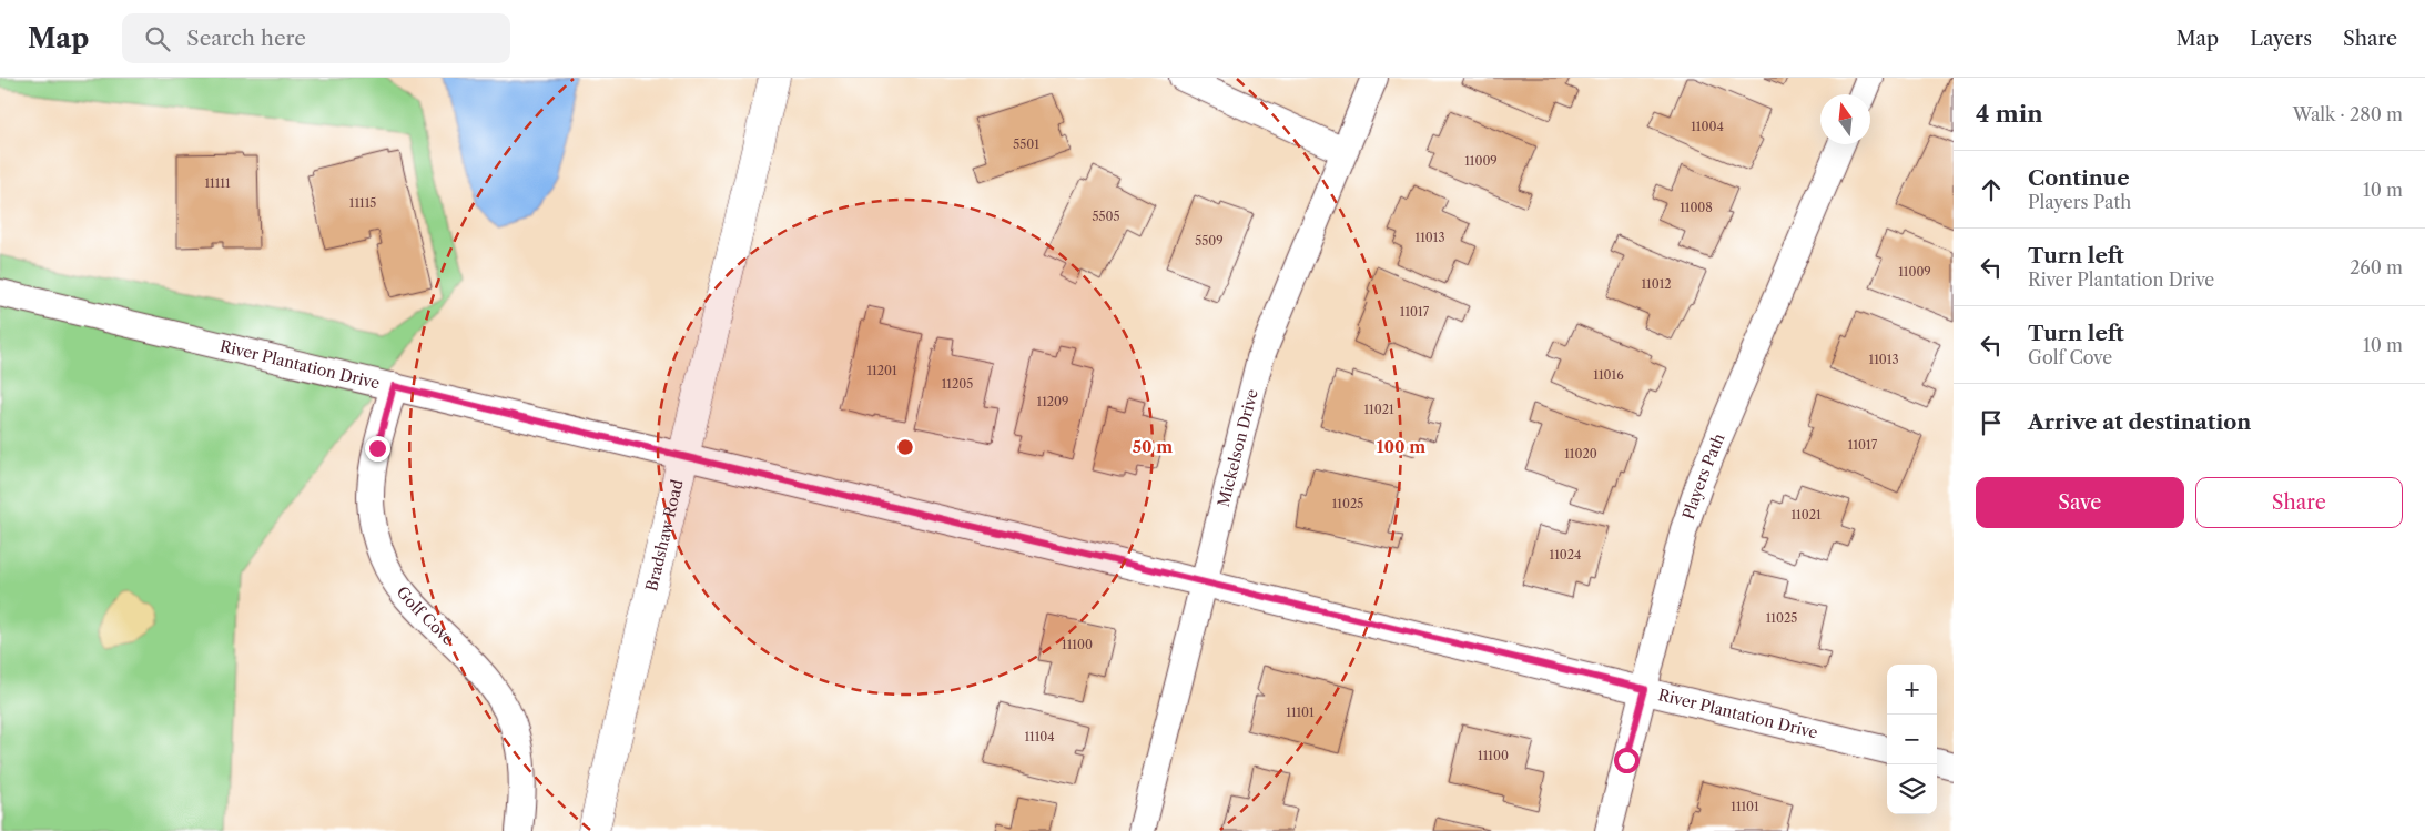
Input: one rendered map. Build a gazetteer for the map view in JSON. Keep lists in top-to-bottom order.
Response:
{
  "streets": {
    "street": [
      "River Plantation Drive",
      "Mickelson Drive",
      "Players Path",
      "Bradshaw Road",
      "Golf Cove"
    ]
  },
  "crossings": [
    ["River Plantation Drive", "Mickelson Drive"],
    ["River Plantation Drive", "Players Path"],
    ["River Plantation Drive", "Bradshaw Road"],
    ["River Plantation Drive", "Golf Cove"]
  ],
  "house_numbers": [
    "11004",
    "5501",
    "11009",
    "11111",
    "11115",
    "11008",
    "5505",
    "11013",
    "5509",
    "11009",
    "11012",
    "11017",
    "11013",
    "11201",
    "11016",
    "11205",
    "11209",
    "11021",
    "11017",
    "11020",
    "11025",
    "11021",
    "11024",
    "11025",
    "11100",
    "11101",
    "11104",
    "11100",
    "11101"
  ],
  "north": "top",
  "page": {
    "header": "Map",
    "search": "Search here",
    "nav": ["Map", "Layers", "Share"],
    "heading": ["4 min", "Walk · 280 m"],
    "list": [
      ["Continue", "Players Path", "10 m"],
      ["Turn left", "River Plantation Drive", "260 m"],
      ["Turn left", "Golf Cove", "10 m"],
      "Arrive at destination"
    ],
    "buttons": ["Save", "Share"],
    "map_buttons": ["+", "−"]
  },
  "rings": ["50 m", "100 m"]
}
